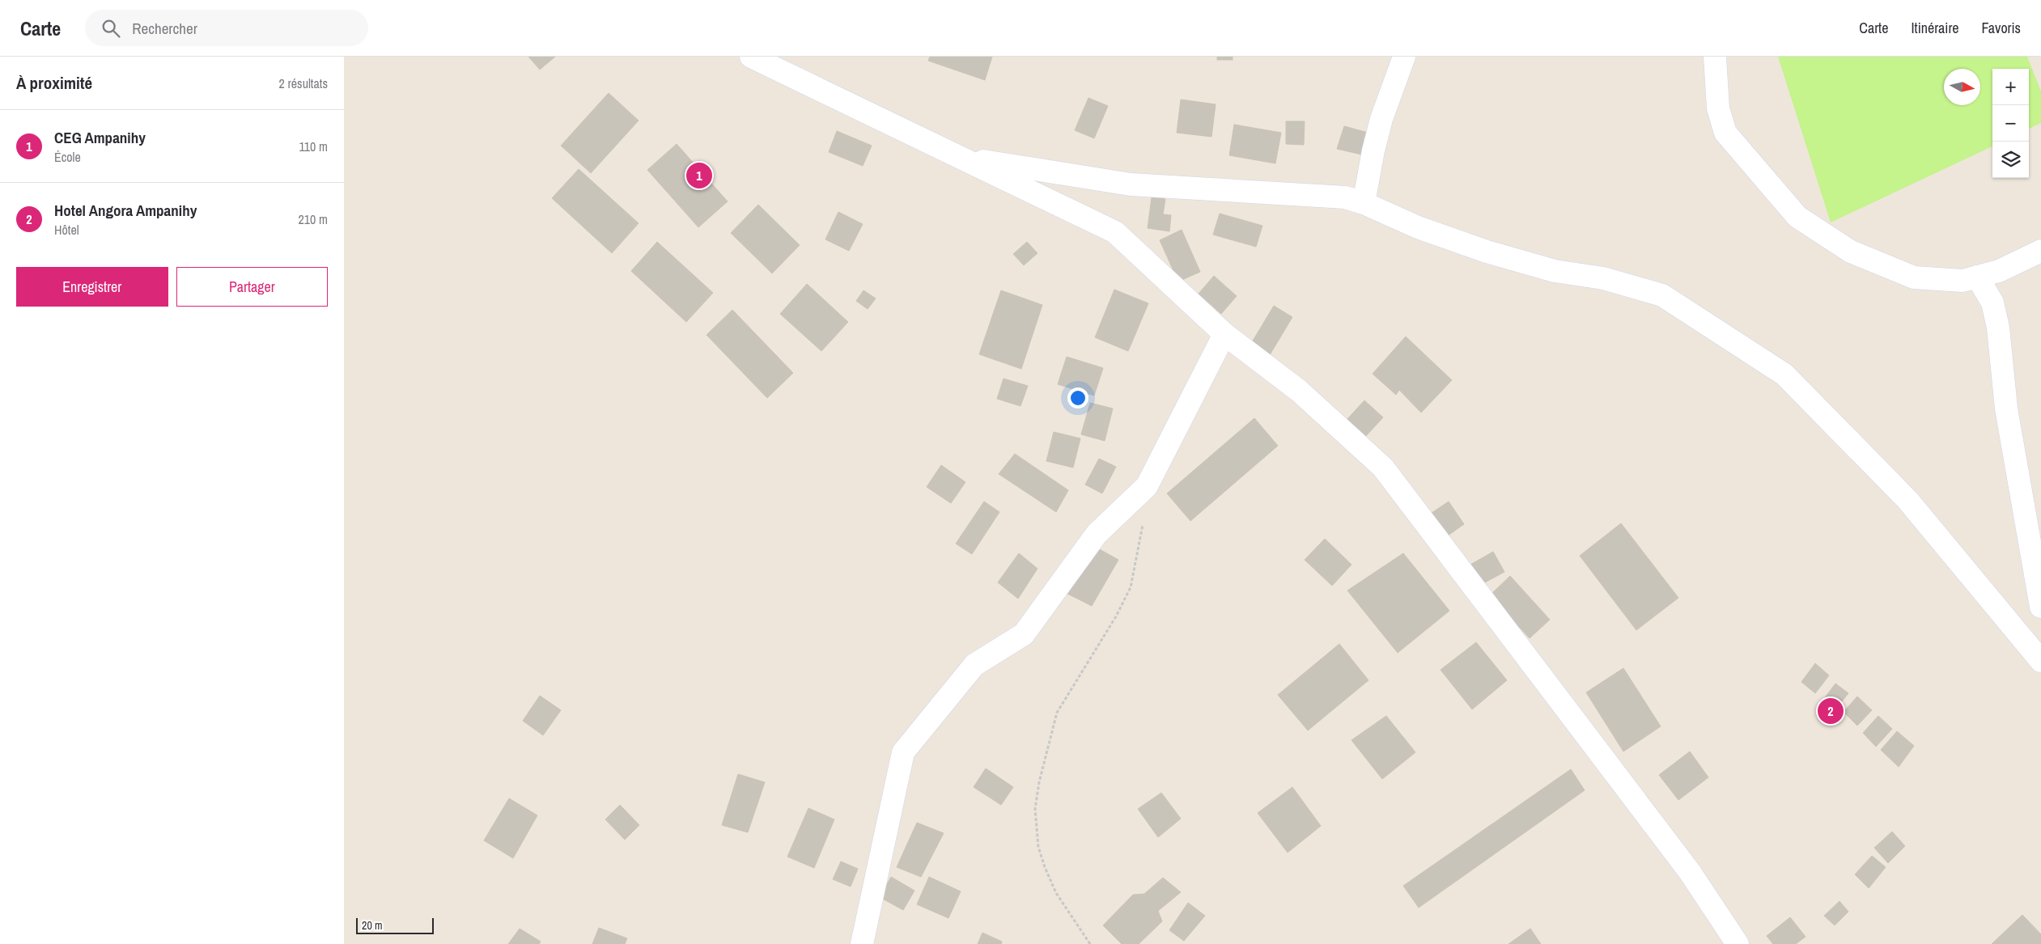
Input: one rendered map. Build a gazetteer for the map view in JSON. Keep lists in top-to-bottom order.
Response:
{
  "scale_bar": "20 m",
  "north": "right",
  "page": {
    "header": "Carte",
    "search": "Rechercher",
    "nav": ["Carte", "Itinéraire", "Favoris"],
    "heading": ["À proximité", "2 résultats"],
    "map_buttons": ["+", "−"],
    "list": [
      {
        "mark": "1",
        "name": "CEG Ampanihy",
        "note": "École",
        "value": "110 m"
      },
      {
        "mark": "2",
        "name": "Hotel Angora Ampanihy",
        "note": "Hôtel",
        "value": "210 m"
      }
    ],
    "pins": ["1", "2"],
    "buttons": ["Enregistrer", "Partager"],
    "scale": "20 m"
  }
}
